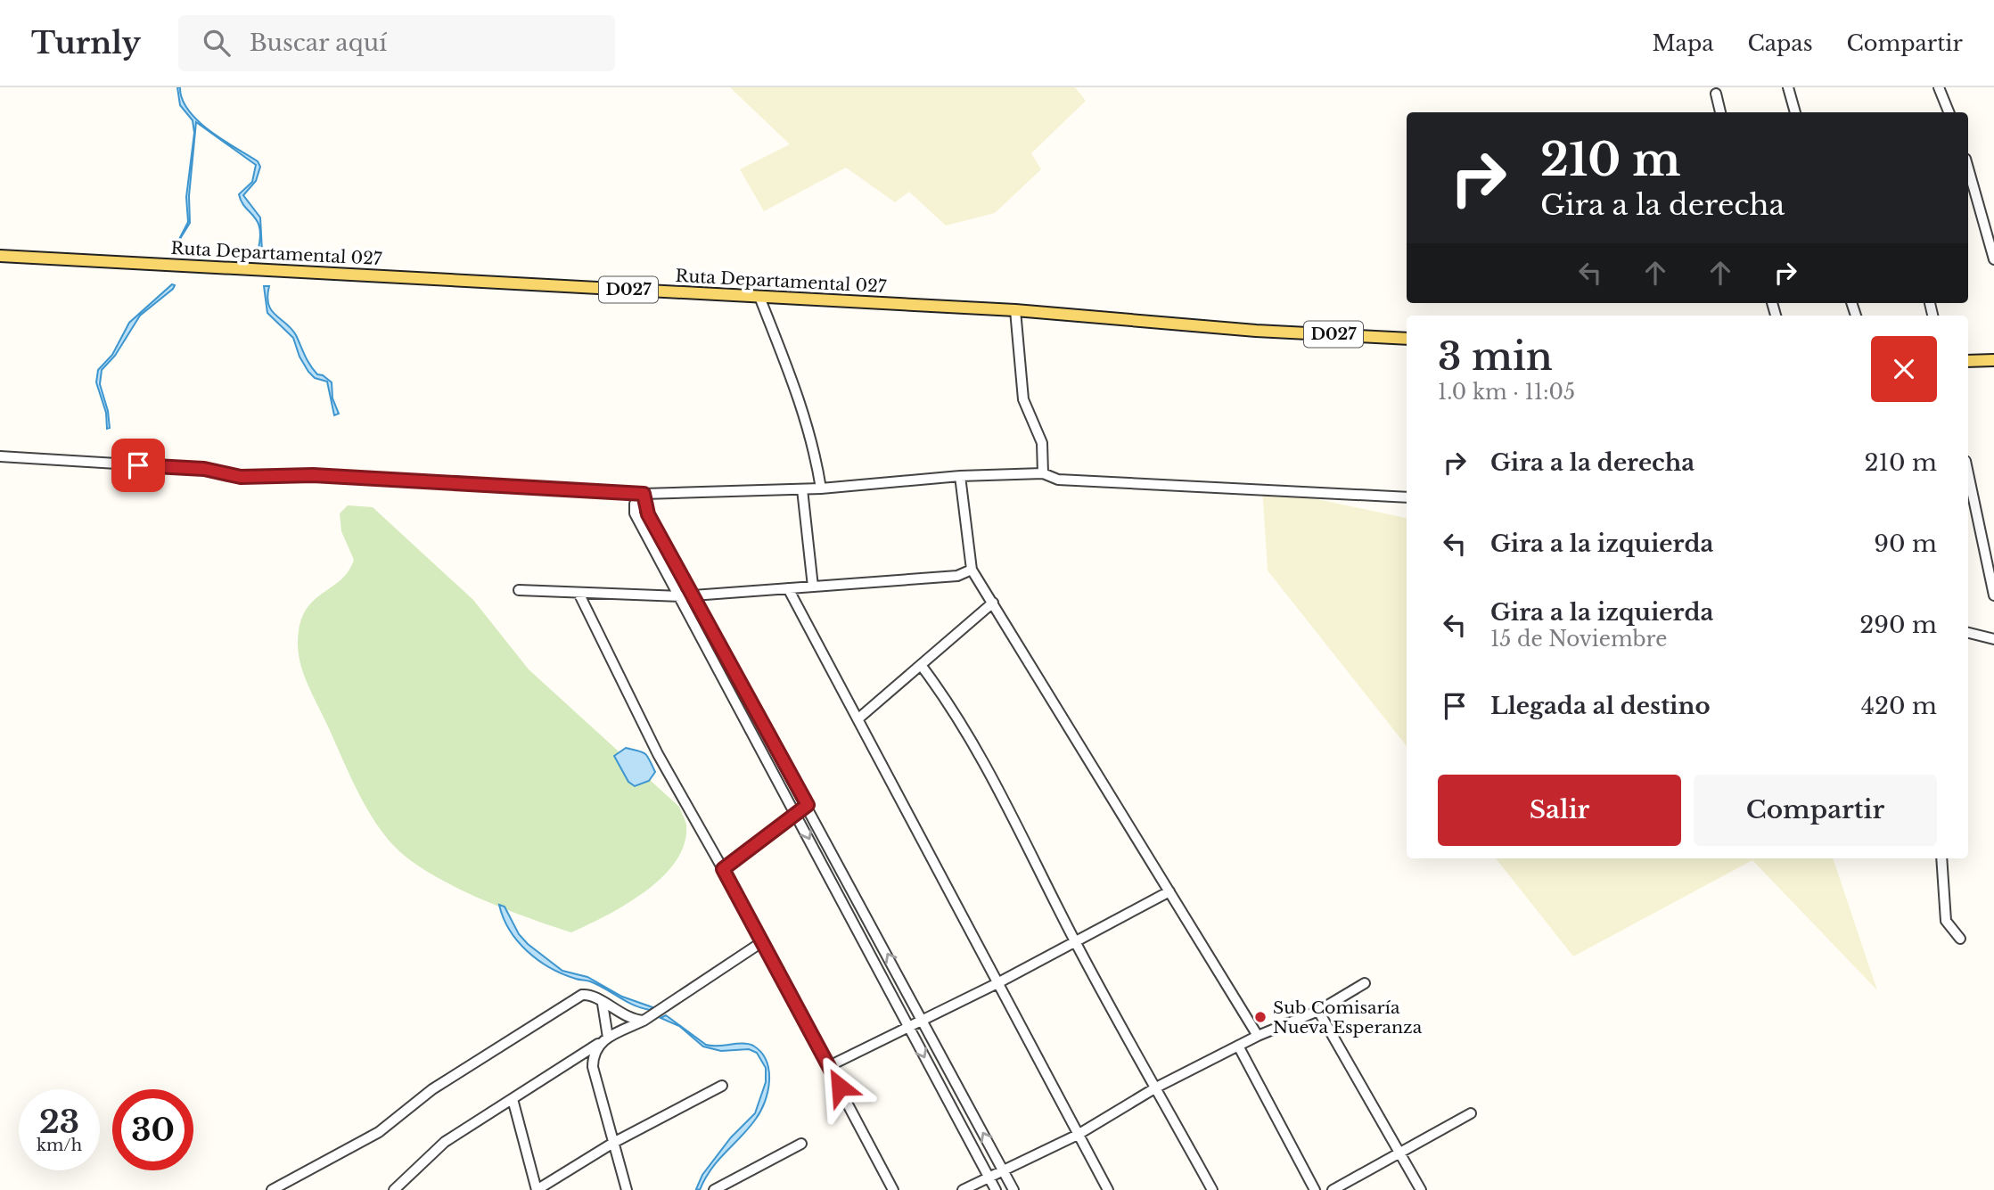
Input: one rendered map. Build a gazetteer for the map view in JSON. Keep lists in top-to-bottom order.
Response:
{
  "streets": {
    "main road": ["Ruta Departamental 027", "D027"]
  },
  "places": ["Sub Comisaría Nueva Esperanza"],
  "page": {
    "header": "Turnly",
    "search": "Buscar aquí",
    "nav": ["Mapa", "Capas", "Compartir"],
    "turn": ["210 m", "Gira a la derecha"],
    "heading": ["3 min", "1.0 km · 11:05"],
    "list": [
      {
        "name": "Gira a la derecha",
        "value": "210 m"
      },
      {
        "name": "Gira a la izquierda",
        "value": "90 m"
      },
      {
        "name": "Gira a la izquierda",
        "note": "15 de Noviembre",
        "value": "290 m"
      },
      {
        "name": "Llegada al destino",
        "value": "420 m"
      }
    ],
    "buttons": ["Salir", "Compartir"],
    "speed": "23 km/h",
    "limit": "30"
  }
}
